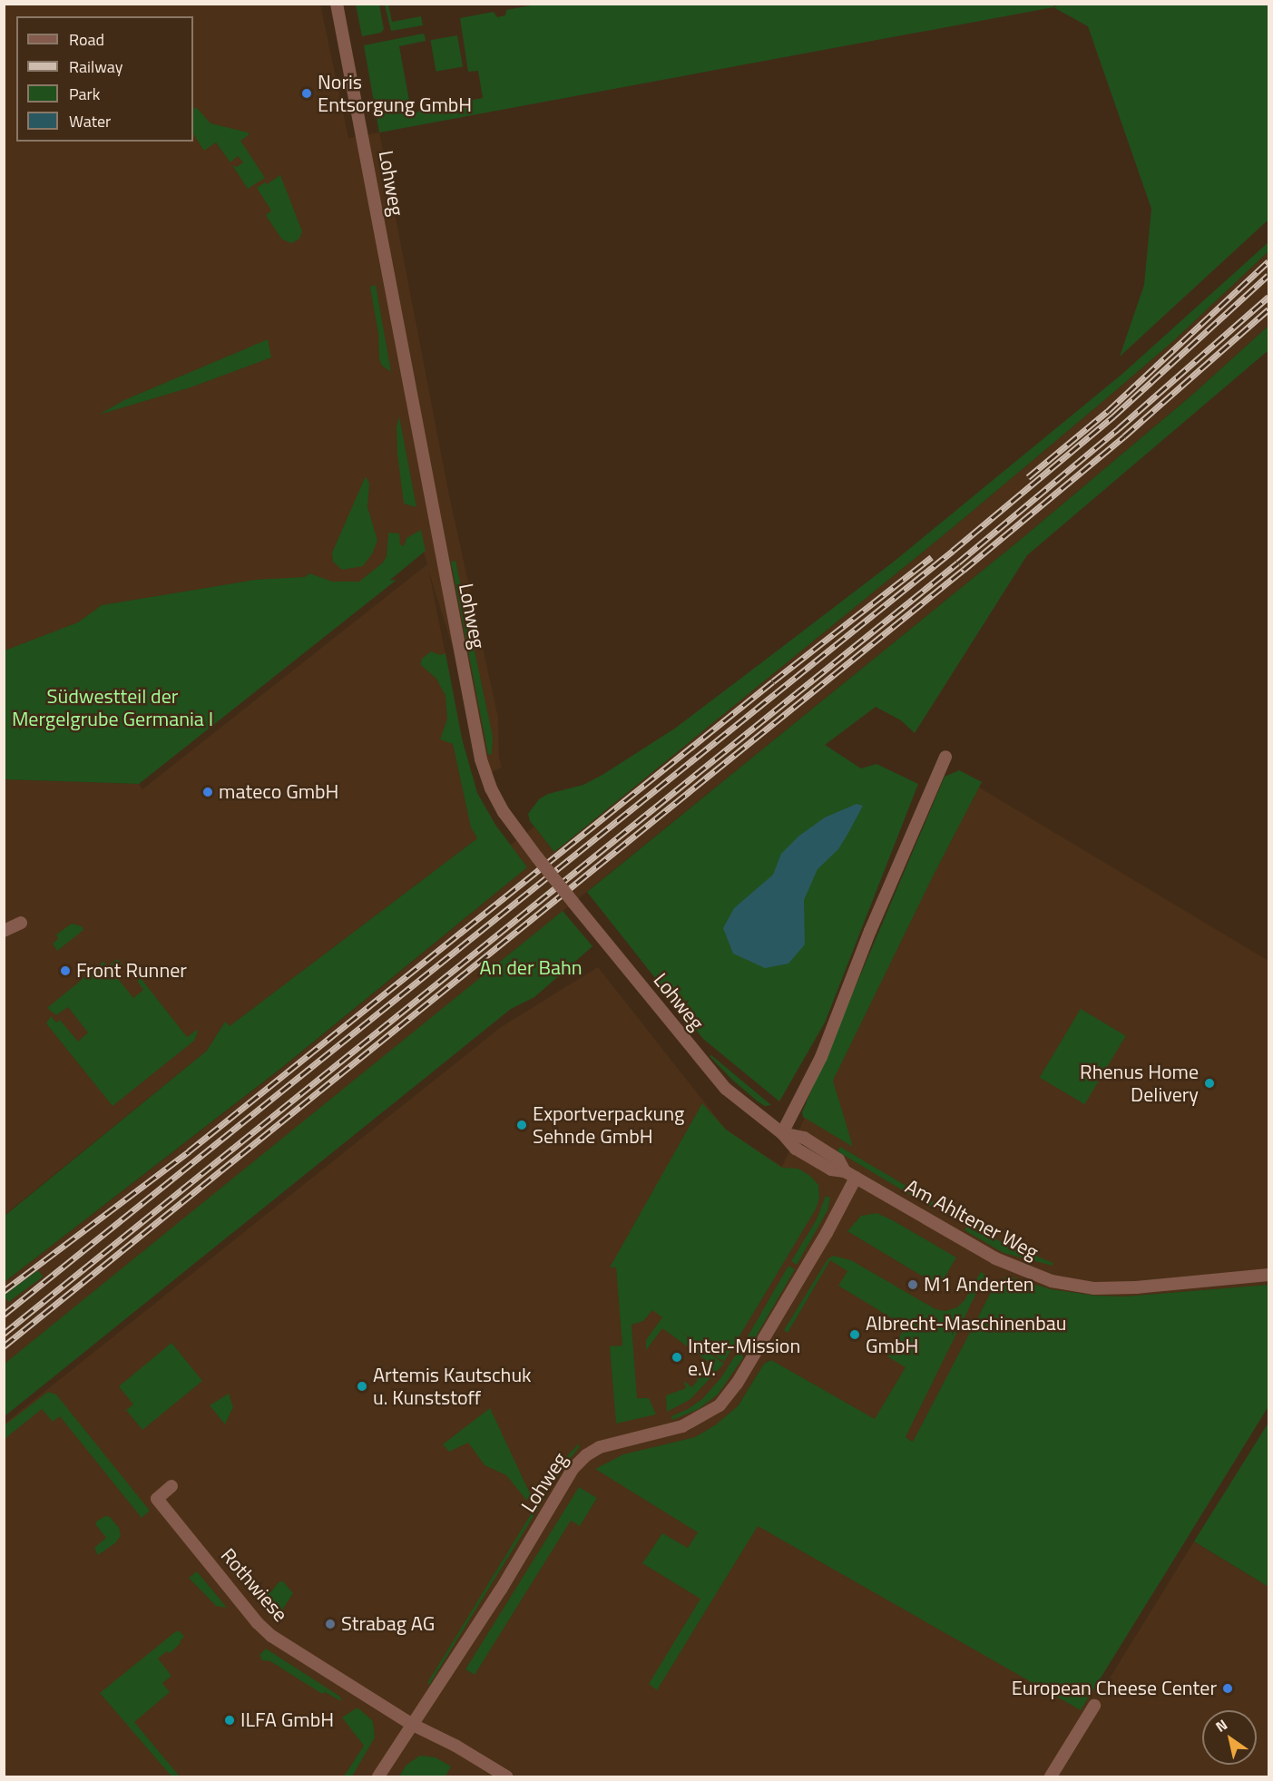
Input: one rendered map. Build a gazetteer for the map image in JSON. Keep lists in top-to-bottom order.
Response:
{
  "streets": {
    "street": ["Lohweg", "Am Ahltener Weg", "Rothwiese"]
  },
  "crossings": [
    ["Lohweg", "Am Ahltener Weg"],
    ["Lohweg", "Rothwiese"]
  ],
  "parks": ["Südwestteil der Mergelgrube Germania I", "An der Bahn"],
  "places": [
    "Noris Entsorgung GmbH",
    "mateco GmbH",
    "Front Runner",
    "Rhenus Home Delivery",
    "Exportverpackung Sehnde GmbH",
    "M1 Anderten",
    "Albrecht-Maschinenbau GmbH",
    "Inter-Mission e.V.",
    "Artemis Kautschuk u. Kunststoff",
    "Strabag AG",
    "European Cheese Center",
    "ILFA GmbH"
  ],
  "legend": [
    "Road",
    "Railway",
    "Park",
    "Water"
  ],
  "north": "top left"
}
